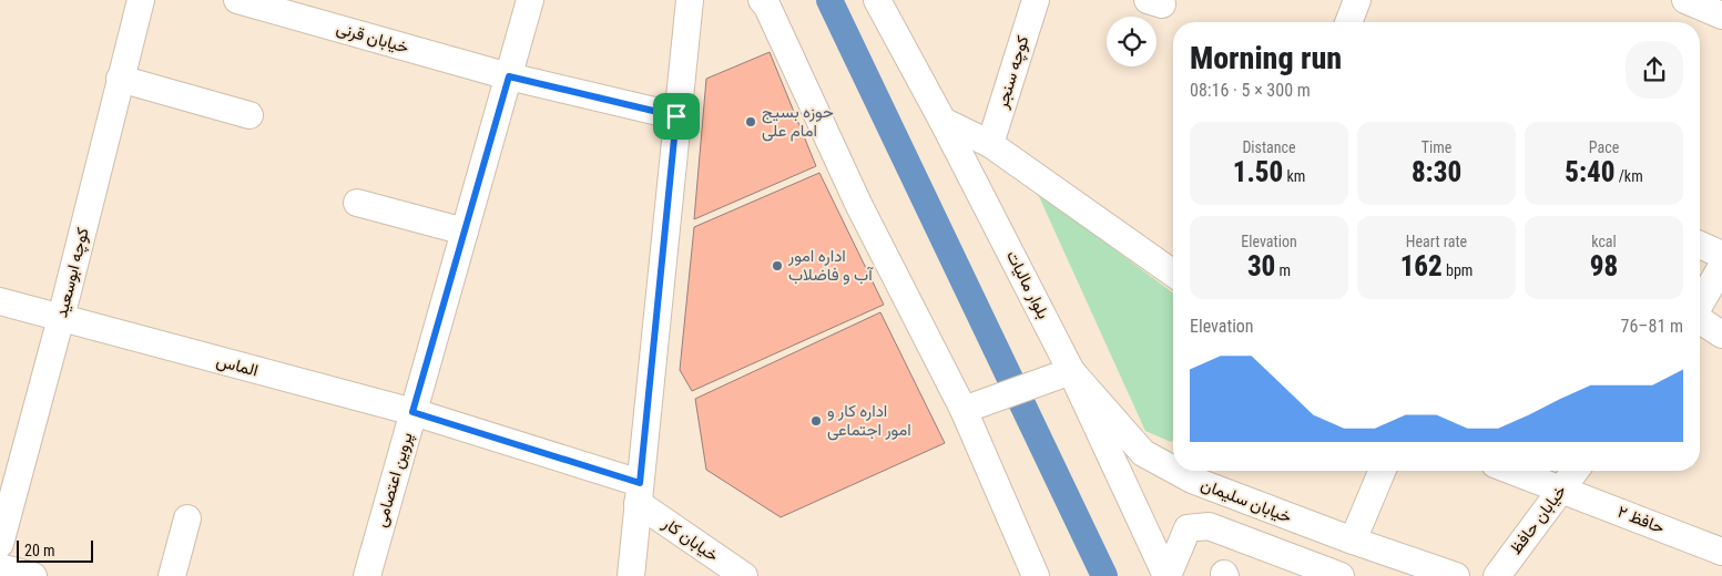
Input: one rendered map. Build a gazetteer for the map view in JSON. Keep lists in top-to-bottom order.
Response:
{
  "streets": {
    "street": [
      "خیابان قرنی",
      "کوچه سنجر",
      "کوچه ابوسعید",
      "بلوار مالیات",
      "الماس",
      "پروین اعتصامی",
      "خیابان سلیمان",
      "خیابان حافظ",
      "حافظ ۲",
      "خیابان کار"
    ]
  },
  "crossings": [
    ["خیابان قرنی", "پروین اعتصامی"],
    ["کوچه ابوسعید", "الماس"],
    ["بلوار مالیات", "خیابان سلیمان"],
    ["الماس", "پروین اعتصامی"],
    ["الماس", "خیابان کار"],
    ["خیابان حافظ", "حافظ ۲"]
  ],
  "places": ["حوزه بسیج امام علی", "اداره امور آب و فاضلاب", "اداره کار و امور اجتماعی"],
  "scale_bar": "20 m",
  "page": {
    "heading": ["Morning run", "08:16 · 5 × 300 m"],
    "stats": [
      ["Distance", "1.50 km"],
      ["Time", "8:30"],
      ["Pace", "5:40 /km"],
      ["Elevation", "30 m"],
      ["Heart rate", "162 bpm"],
      ["kcal", "98"]
    ],
    "chart": ["Elevation", "76–81 m"],
    "scale": "20 m"
  }
}
